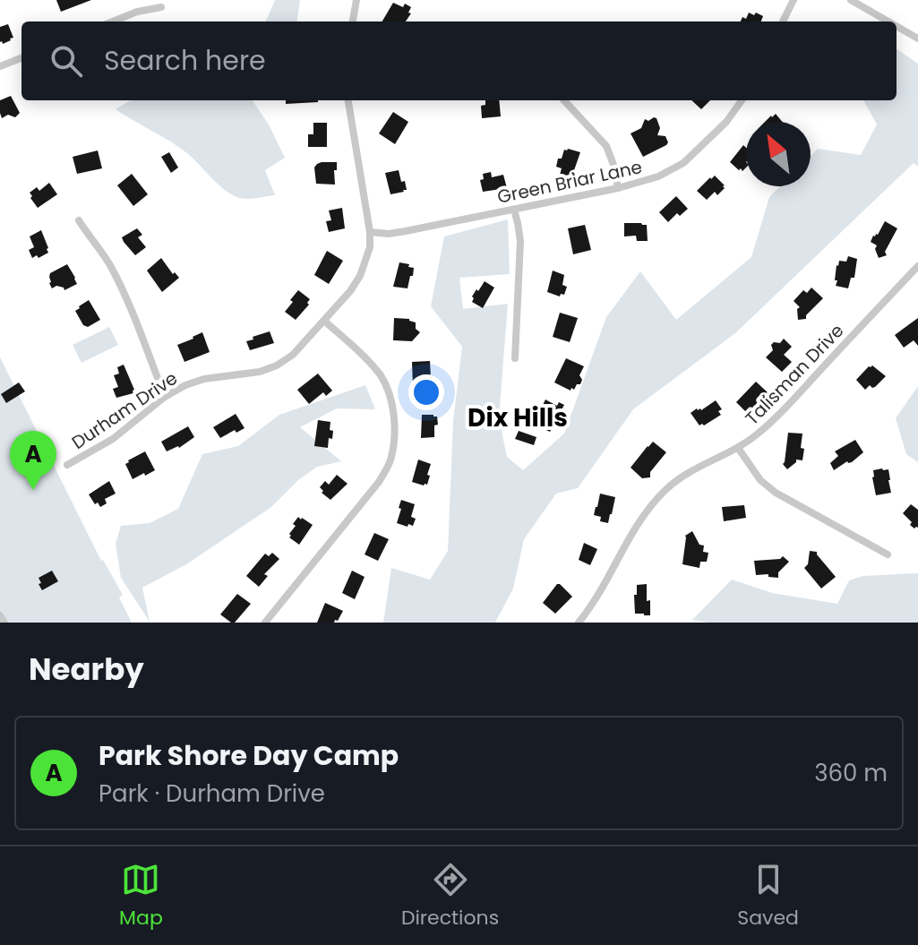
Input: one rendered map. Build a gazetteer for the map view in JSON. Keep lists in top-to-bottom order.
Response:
{
  "streets": {
    "street": ["Green Briar Lane", "Talisman Drive", "Durham Drive"]
  },
  "crossings": [
    ["Green Briar Lane", "Durham Drive"]
  ],
  "districts": ["Dix Hills"],
  "north": "top left",
  "page": {
    "search": "Search here",
    "pins": "A",
    "heading": "Nearby",
    "list": [
      {
        "mark": "A",
        "name": "Park Shore Day Camp",
        "note": "Park · Durham Drive",
        "value": "360 m"
      }
    ],
    "nav": ["Map", "Directions", "Saved"]
  }
}
